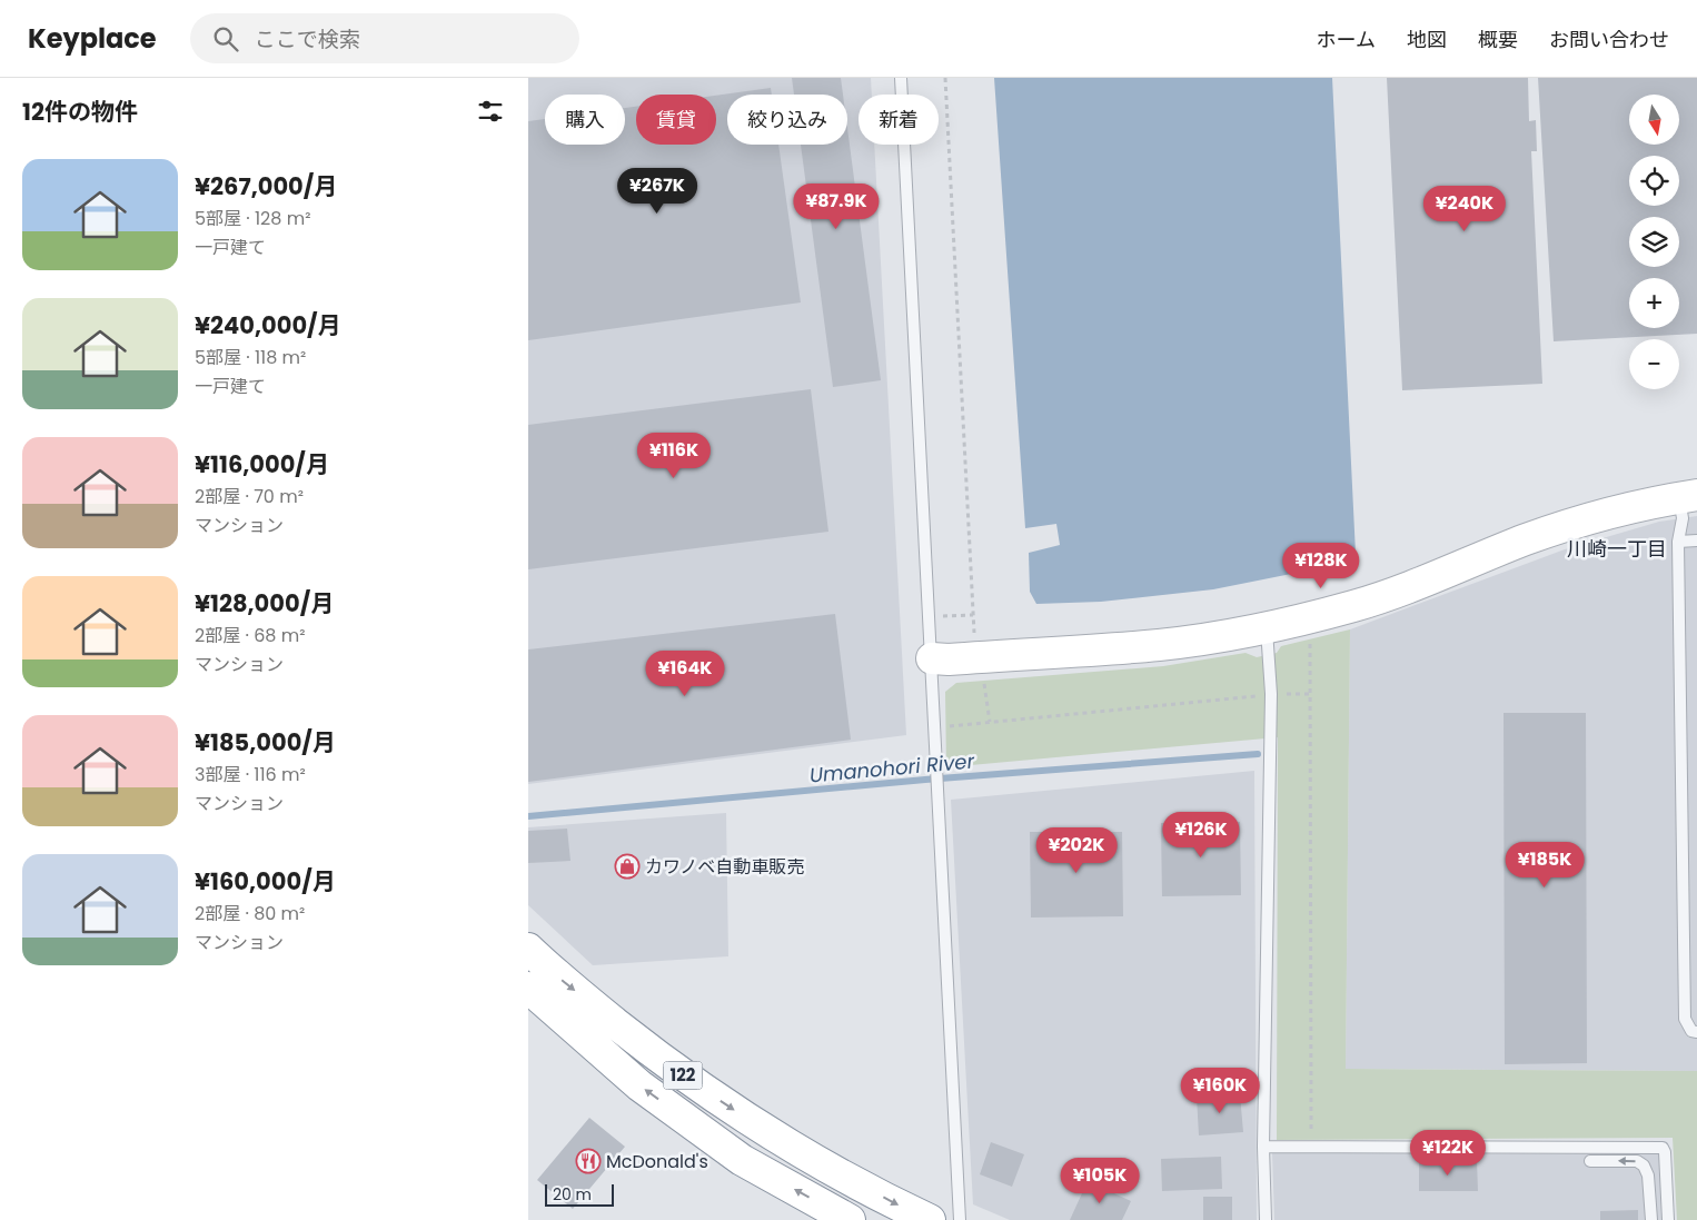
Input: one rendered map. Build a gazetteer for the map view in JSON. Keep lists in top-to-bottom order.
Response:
{
  "streets": {
    "main road": ["122"]
  },
  "districts": ["川崎一丁目"],
  "water": ["Umanohori River"],
  "places": {
    "shop": ["カワノベ自動車販売"],
    "restaurant": ["McDonald's"]
  },
  "scale_bar": "20 m",
  "north": "bottom",
  "page": {
    "header": "Keyplace",
    "search": "ここで検索",
    "nav": [
      "ホーム",
      "地図",
      "概要",
      "お問い合わせ"
    ],
    "heading": "12件の物件",
    "map_buttons": ["+", "−"],
    "chip": [
      "購入",
      "賃貸",
      "絞り込み",
      "新着"
    ],
    "list": [
      {
        "name": "¥267,000/月",
        "note": "5部屋 · 128 m² · 一戸建て"
      },
      {
        "name": "¥240,000/月",
        "note": "5部屋 · 118 m² · 一戸建て"
      },
      {
        "name": "¥116,000/月",
        "note": "2部屋 · 70 m² · マンション"
      },
      {
        "name": "¥128,000/月",
        "note": "2部屋 · 68 m² · マンション"
      },
      {
        "name": "¥185,000/月",
        "note": "3部屋 · 116 m² · マンション"
      },
      {
        "name": "¥160,000/月",
        "note": "2部屋 · 80 m² · マンション"
      }
    ],
    "price": [
      "¥267K",
      "¥87.9K",
      "¥240K",
      "¥116K",
      "¥128K",
      "¥164K",
      "¥126K",
      "¥202K",
      "¥185K",
      "¥160K",
      "¥122K",
      "¥105K"
    ],
    "scale": "20 m"
  }
}
